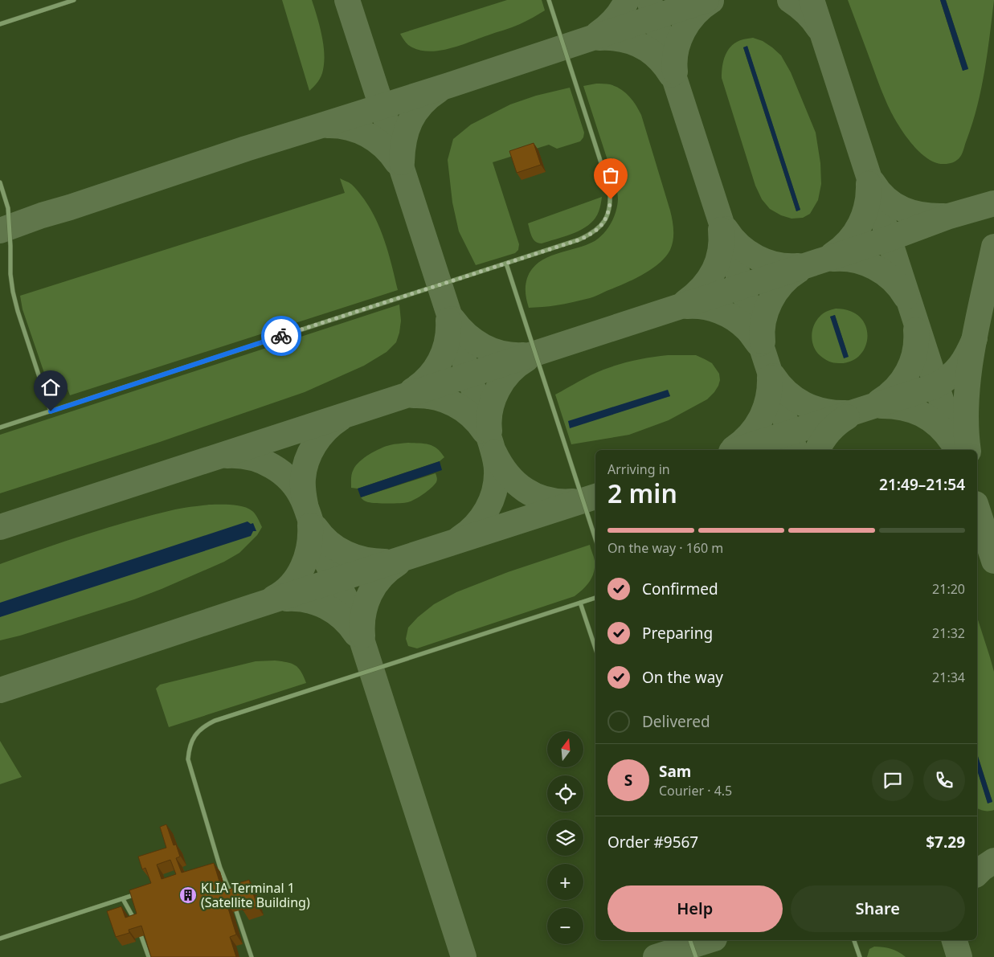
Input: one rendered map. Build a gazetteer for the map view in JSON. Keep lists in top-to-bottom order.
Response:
{
  "places": {
    "building": ["KLIA Terminal 1 (Satellite Building)"]
  },
  "north": "top",
  "page": {
    "heading": ["2 min", "Arriving in", "21:49–21:54"],
    "panel": [
      "Sam",
      "Courier · 4.5",
      "Order #9567",
      "$7.29"
    ],
    "bar": "On the way · 160 m",
    "list": [
      ["Confirmed", "21:20"],
      ["Preparing", "21:32"],
      ["On the way", "21:34"],
      "Delivered"
    ],
    "map_buttons": ["+", "−"],
    "round": "S",
    "buttons": ["Help", "Share"]
  }
}
